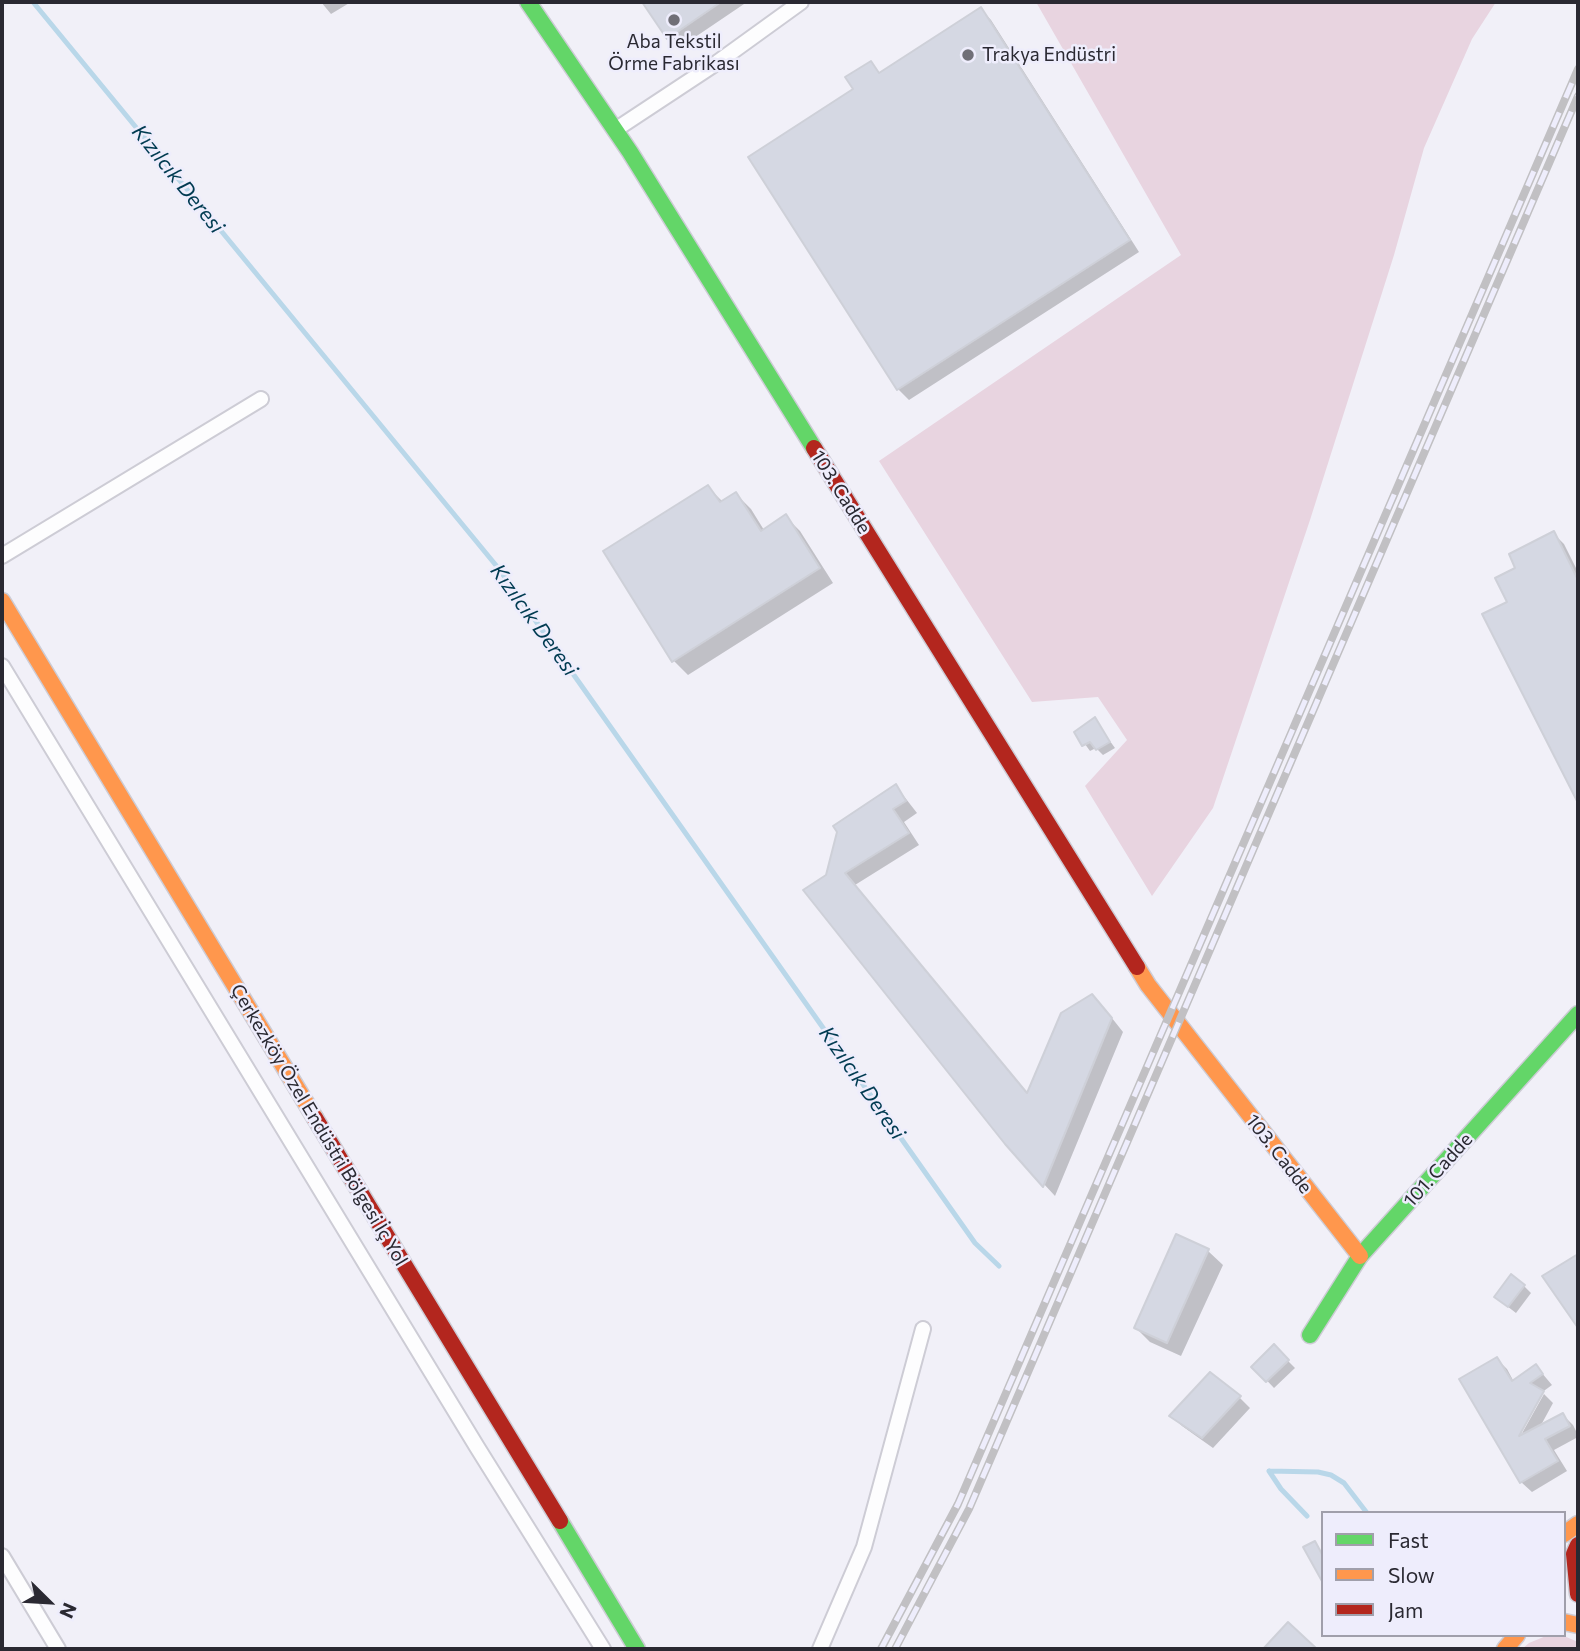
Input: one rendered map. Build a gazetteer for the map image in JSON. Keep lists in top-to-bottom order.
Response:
{
  "streets": {
    "street": ["103. Cadde", "Çerkezköy Özel Endüstri Bölgesi İç Yol", "101. Cadde"]
  },
  "crossings": [
    ["103. Cadde", "101. Cadde"]
  ],
  "water": ["Kızılcık Deresi"],
  "places": ["Aba Tekstil Örme Fabrikası", "Trakya Endüstri"],
  "legend": ["Fast", "Slow", "Jam"],
  "north": "bottom right"
}
